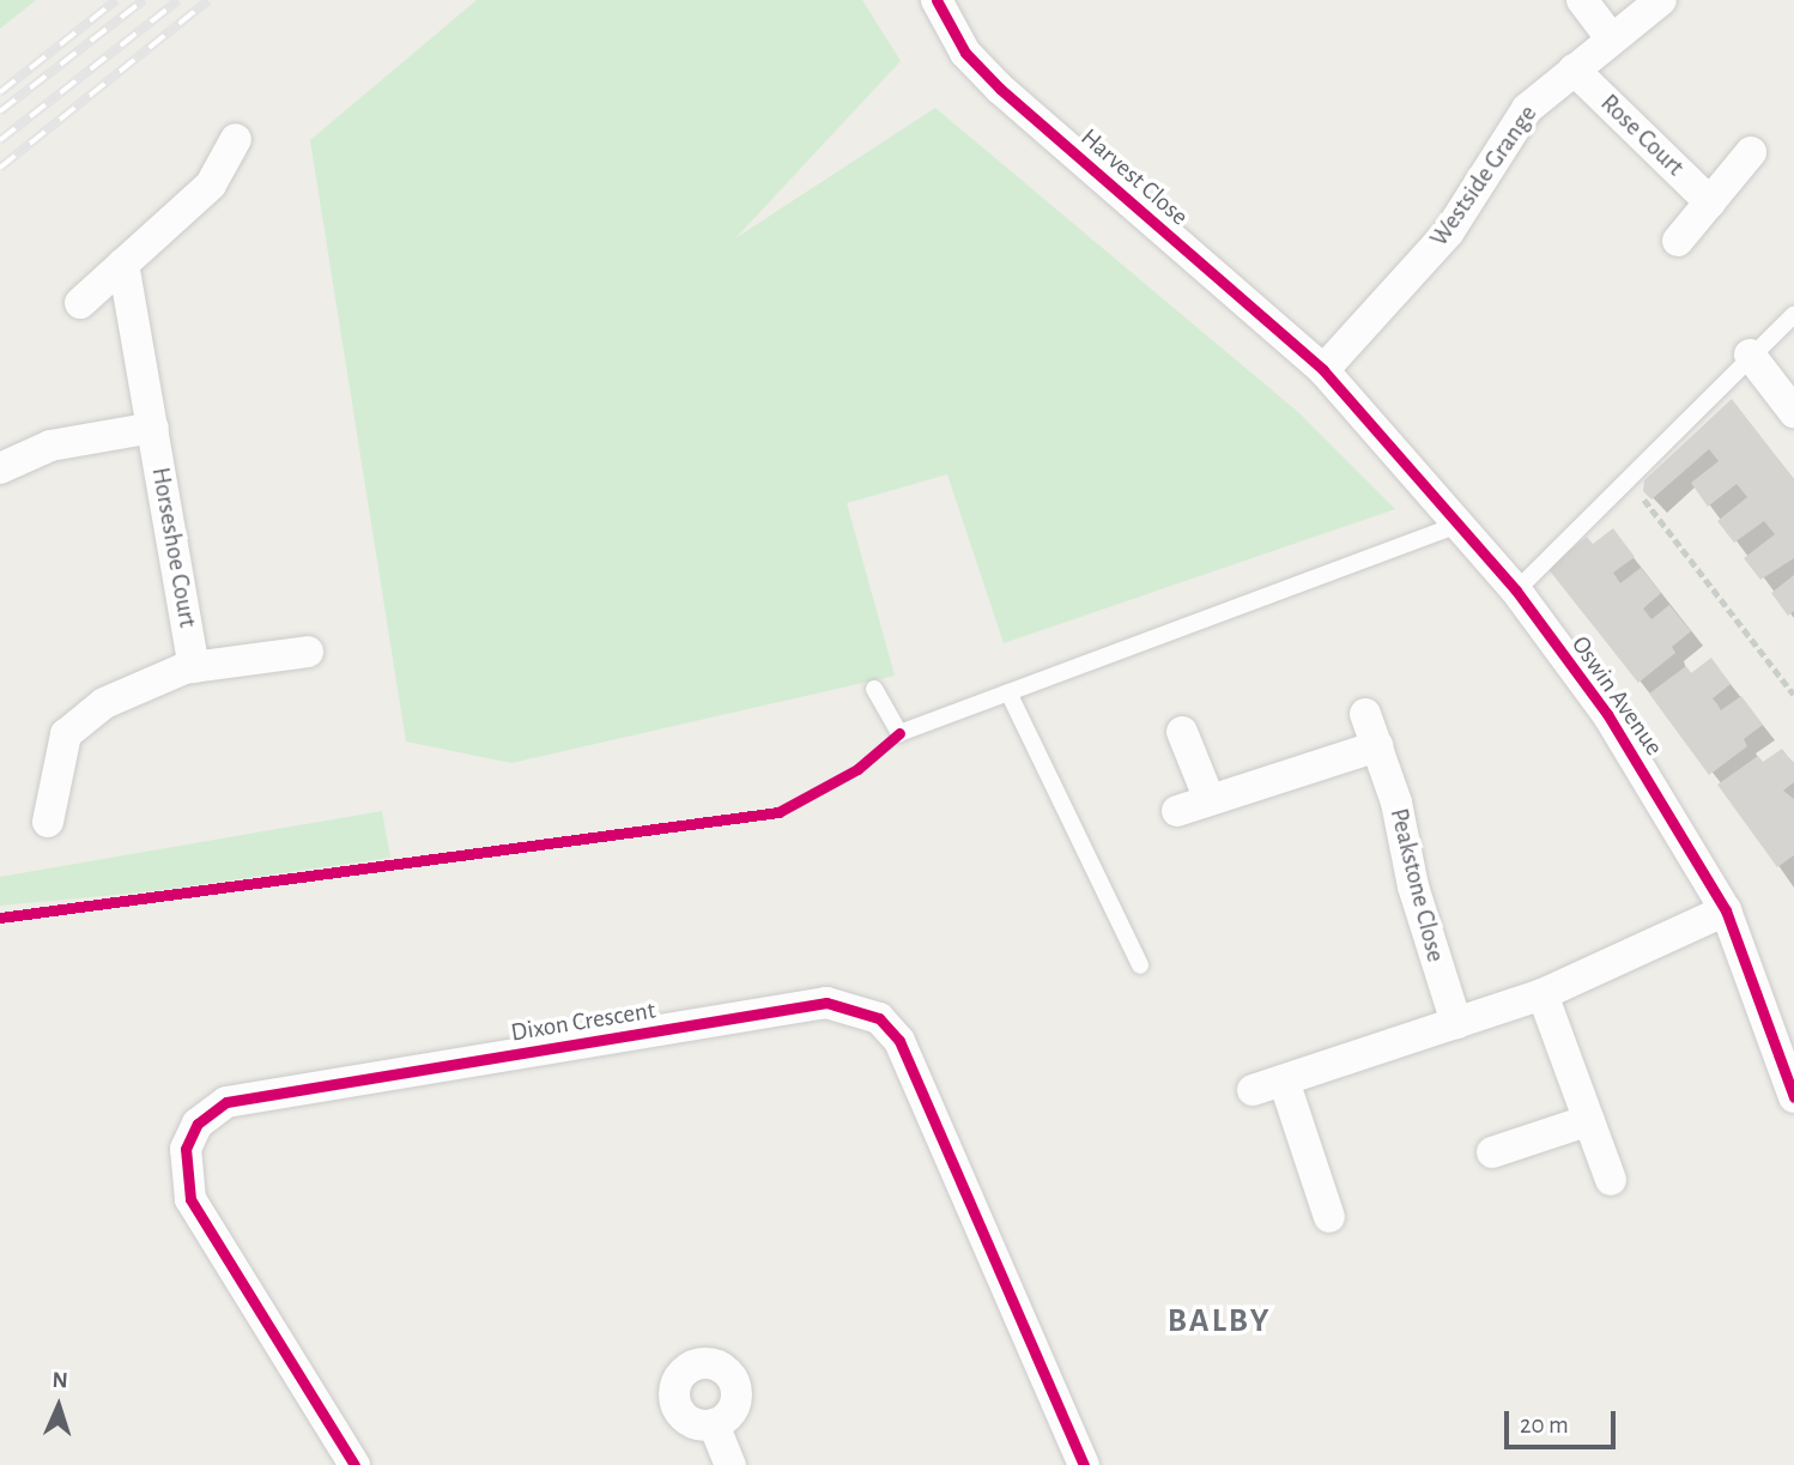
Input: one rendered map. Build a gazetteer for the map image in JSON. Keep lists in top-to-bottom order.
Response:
{
  "streets": {
    "street": [
      "Rose Court",
      "Westside Grange",
      "Harvest Close",
      "Horseshoe Court",
      "Oswin Avenue",
      "Peakstone Close",
      "Dixon Crescent"
    ]
  },
  "crossings": [
    ["Rose Court", "Westside Grange"],
    ["Westside Grange", "Harvest Close"],
    ["Westside Grange", "Oswin Avenue"],
    ["Harvest Close", "Oswin Avenue"]
  ],
  "districts": ["BALBY"],
  "scale_bar": "20 m",
  "north": "top"
}
